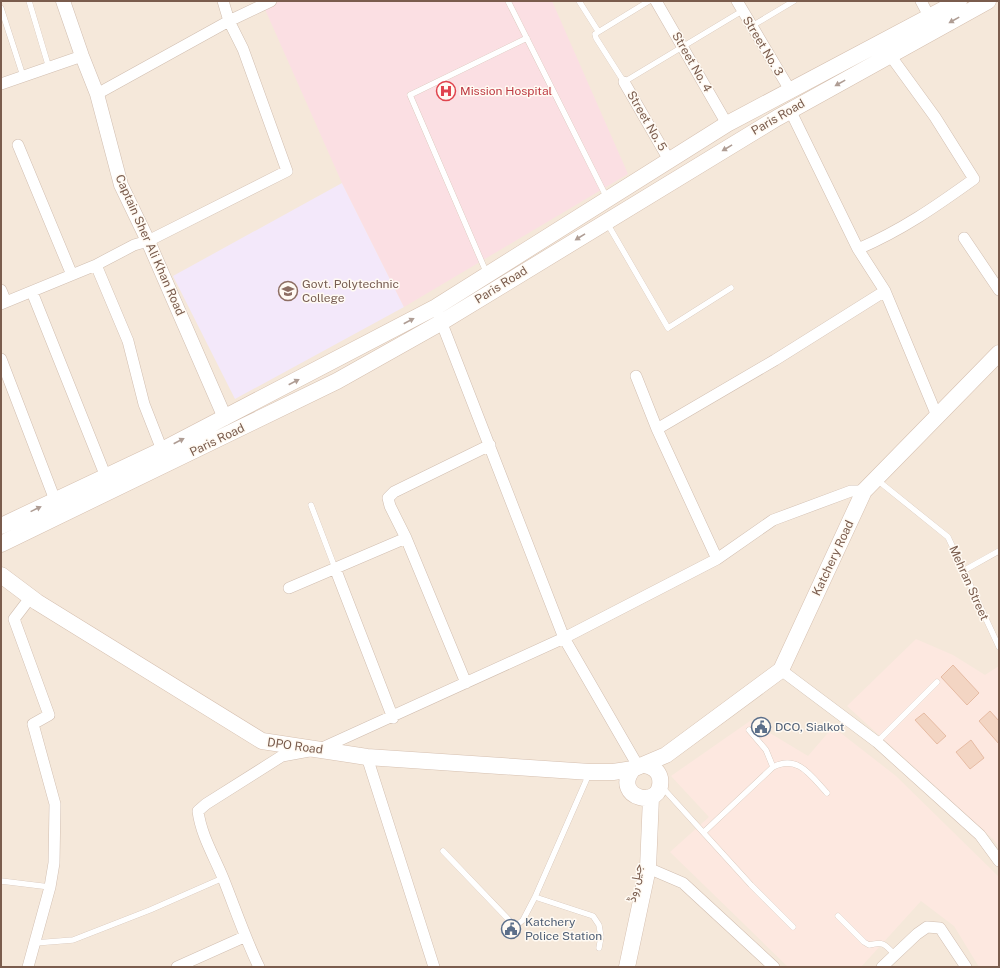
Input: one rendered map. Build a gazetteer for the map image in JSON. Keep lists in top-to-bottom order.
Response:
{
  "streets": {
    "main road": [
      "Paris Road",
      "Katchery Road",
      "DPO Road",
      "جیل روڈ"
    ],
    "street": [
      "Street No. 3",
      "Street No. 4",
      "Street No. 5",
      "Captain Sher Ali Khan Road"
    ],
    "lane": ["Mehran Street"]
  },
  "crossings": [
    ["Street No. 3", "Paris Road"],
    ["Street No. 4", "Paris Road"],
    ["Paris Road", "Street No. 5"],
    ["Paris Road", "Captain Sher Ali Khan Road"],
    ["Katchery Road", "Mehran Street"],
    ["Katchery Road", "DPO Road"],
    ["Katchery Road", "جیل روڈ"],
    ["DPO Road", "جیل روڈ"]
  ],
  "places": {
    "hospital": ["Mission Hospital"],
    "school or university": ["Govt. Polytechnic College"],
    "public building": ["DCO, Sialkot", "Katchery Police Station"]
  }
}
